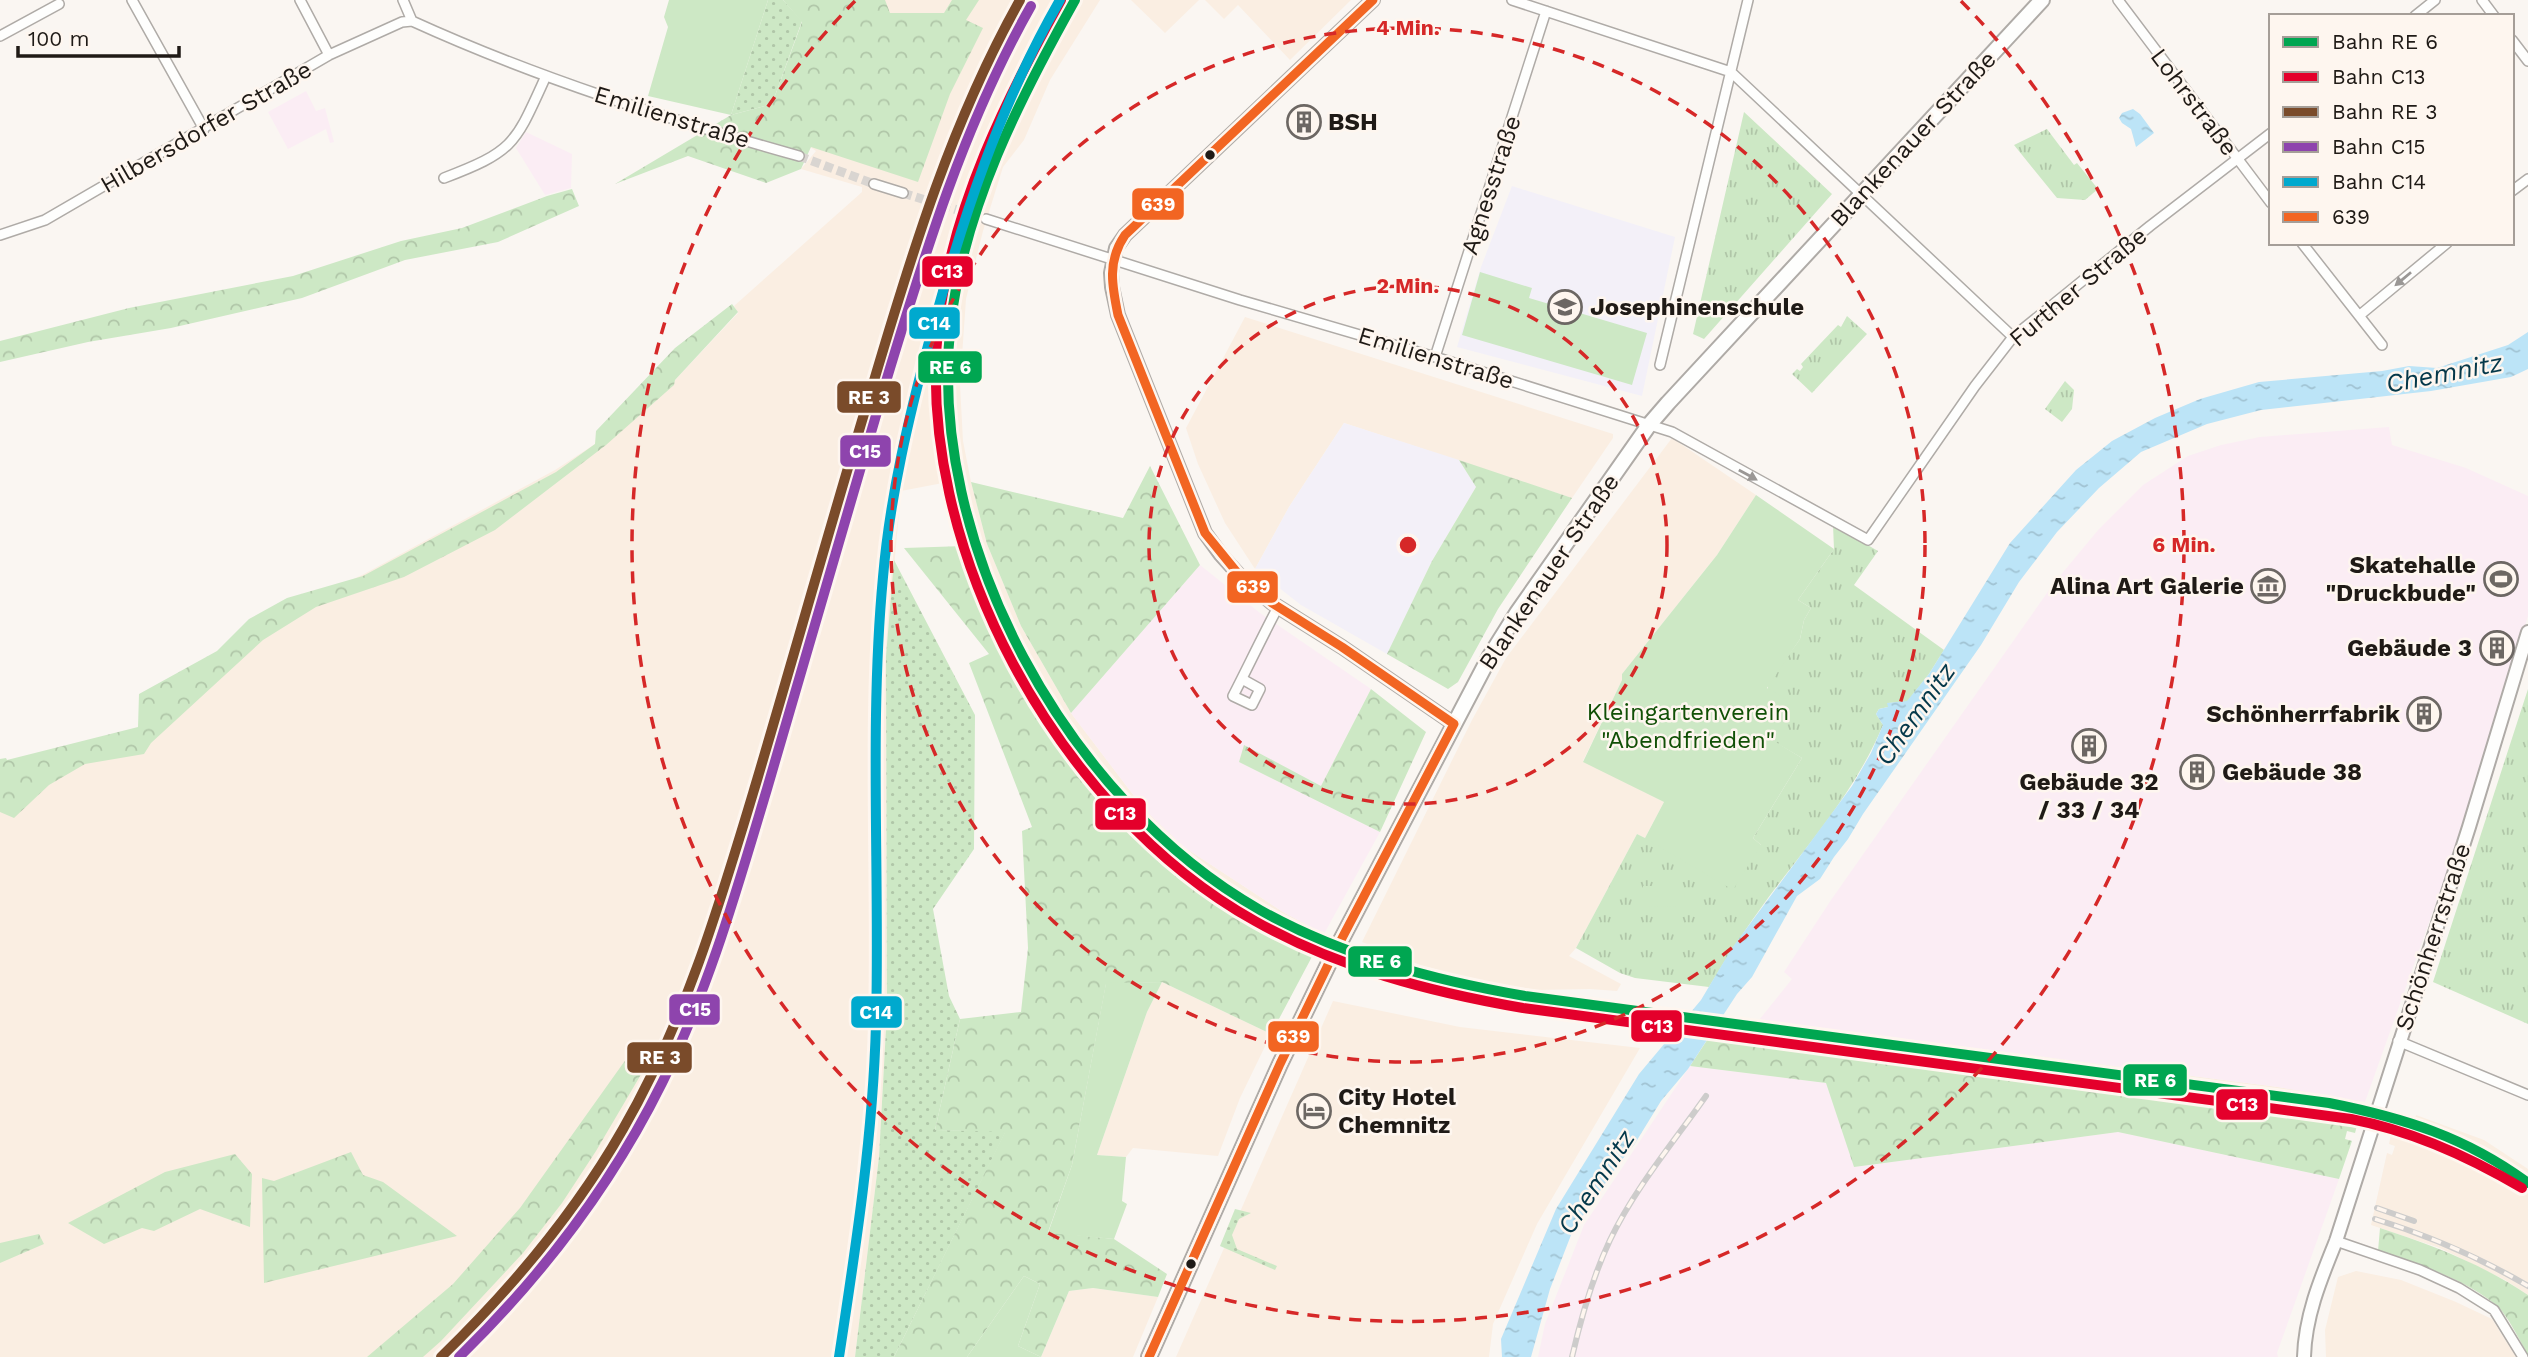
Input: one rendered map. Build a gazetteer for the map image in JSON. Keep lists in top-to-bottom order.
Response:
{
  "streets": {
    "main road": ["Blankenauer Straße", "Schönherrstraße"],
    "street": [
      "Lohrstraße",
      "Emilienstraße",
      "Hilbersdorfer Straße",
      "Agnesstraße",
      "Further Straße"
    ]
  },
  "crossings": [
    ["Lohrstraße", "Further Straße"],
    ["Emilienstraße", "Hilbersdorfer Straße"],
    ["Emilienstraße", "Blankenauer Straße"],
    ["Emilienstraße", "Agnesstraße"],
    ["Emilienstraße", "Further Straße"]
  ],
  "water": ["Chemnitz"],
  "parks": ["Kleingartenverein \"Abendfrieden\""],
  "places": {
    "building": [
      "BSH",
      "Gebäude 3",
      "Schönherrfabrik",
      "Gebäude 32 / 33 / 34",
      "Gebäude 38"
    ],
    "school or university": ["Josephinenschule"],
    "sports": ["Skatehalle \"Druckbude\""],
    "museum": ["Alina Art Galerie"],
    "hotel": ["City Hotel Chemnitz"]
  },
  "lines": [
    "rail line C13",
    "rail line C14",
    "transit line 639",
    "rail line C15"
  ],
  "legend": [
    "Bahn RE 6",
    "Bahn C13",
    "Bahn RE 3",
    "Bahn C15",
    "Bahn C14",
    "639"
  ],
  "scale_bar": "100 m",
  "rings": ["4 Min.", "2 Min.", "6 Min."]
}
